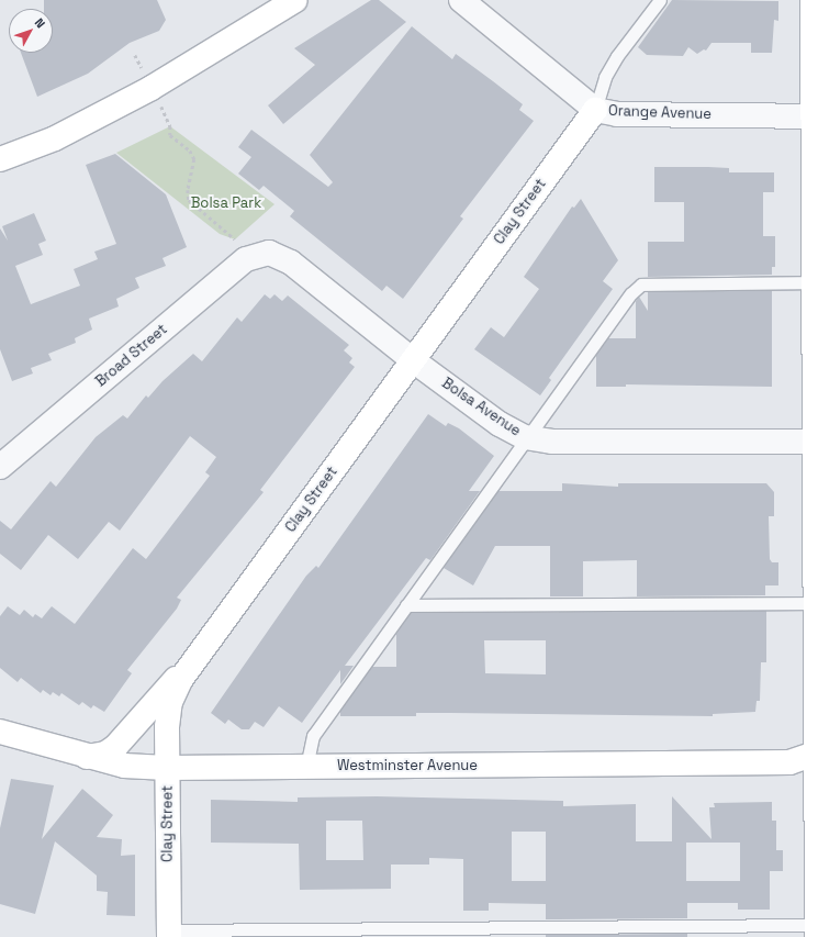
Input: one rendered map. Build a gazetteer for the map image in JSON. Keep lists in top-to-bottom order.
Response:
{
  "streets": {
    "street": [
      "Orange Avenue",
      "Clay Street",
      "Broad Street",
      "Bolsa Avenue",
      "Westminster Avenue"
    ]
  },
  "crossings": [
    ["Orange Avenue", "Clay Street"],
    ["Clay Street", "Bolsa Avenue"],
    ["Clay Street", "Westminster Avenue"],
    ["Broad Street", "Bolsa Avenue"]
  ],
  "parks": ["Bolsa Park"],
  "north": "top right"
}
